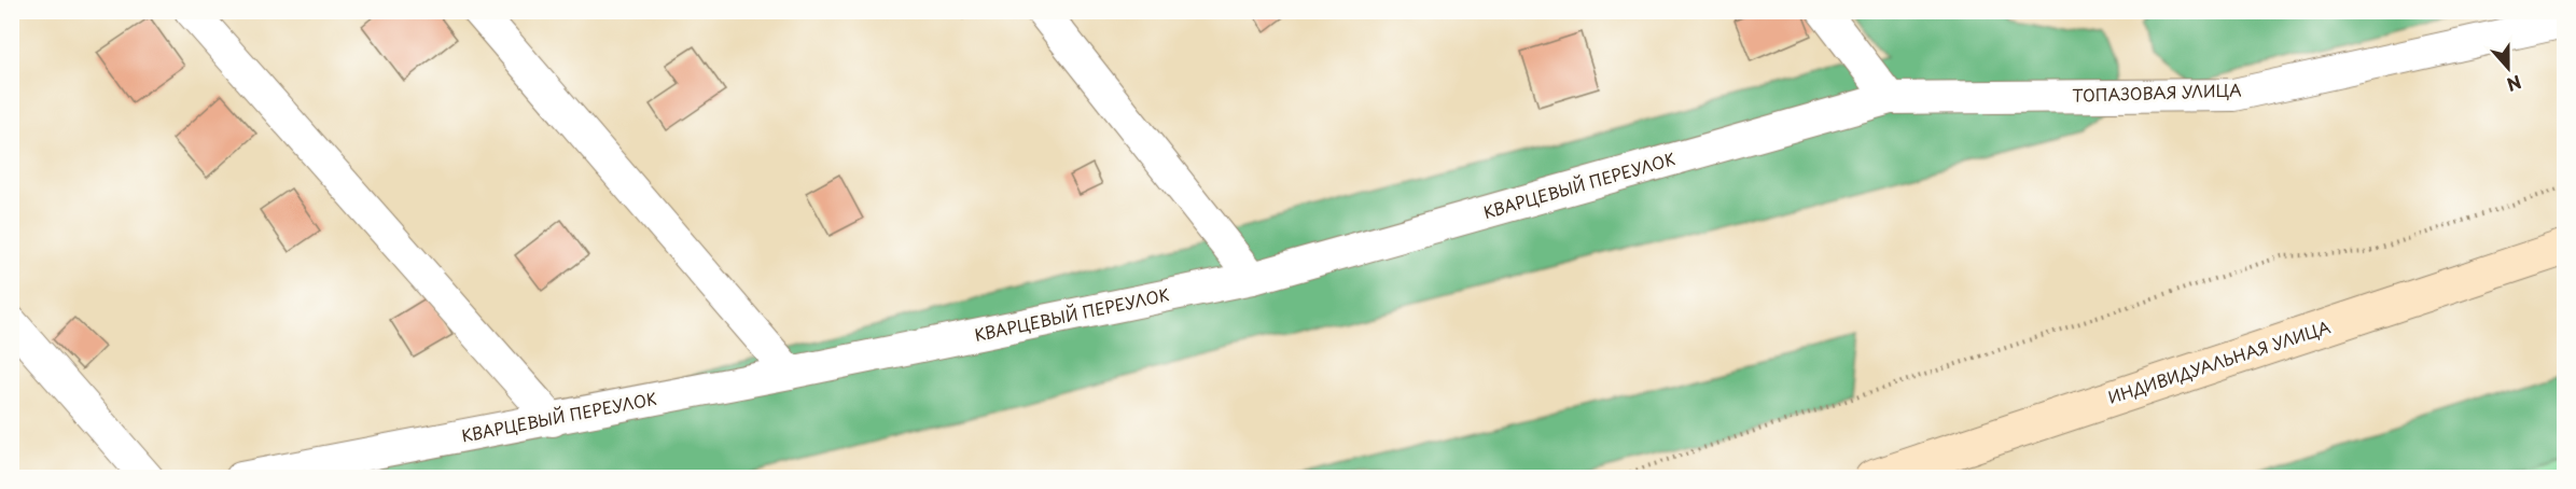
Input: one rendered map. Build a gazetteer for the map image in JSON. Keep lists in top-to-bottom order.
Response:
{
  "streets": {
    "main road": ["ИНДИВИДУАЛЬНАЯ УЛИЦА"],
    "street": ["ТОПАЗОВАЯ УЛИЦА", "КВАРЦЕВЫЙ ПЕРЕУЛОК"]
  },
  "crossings": [
    ["ТОПАЗОВАЯ УЛИЦА", "КВАРЦЕВЫЙ ПЕРЕУЛОК"]
  ],
  "north": "bottom"
}
